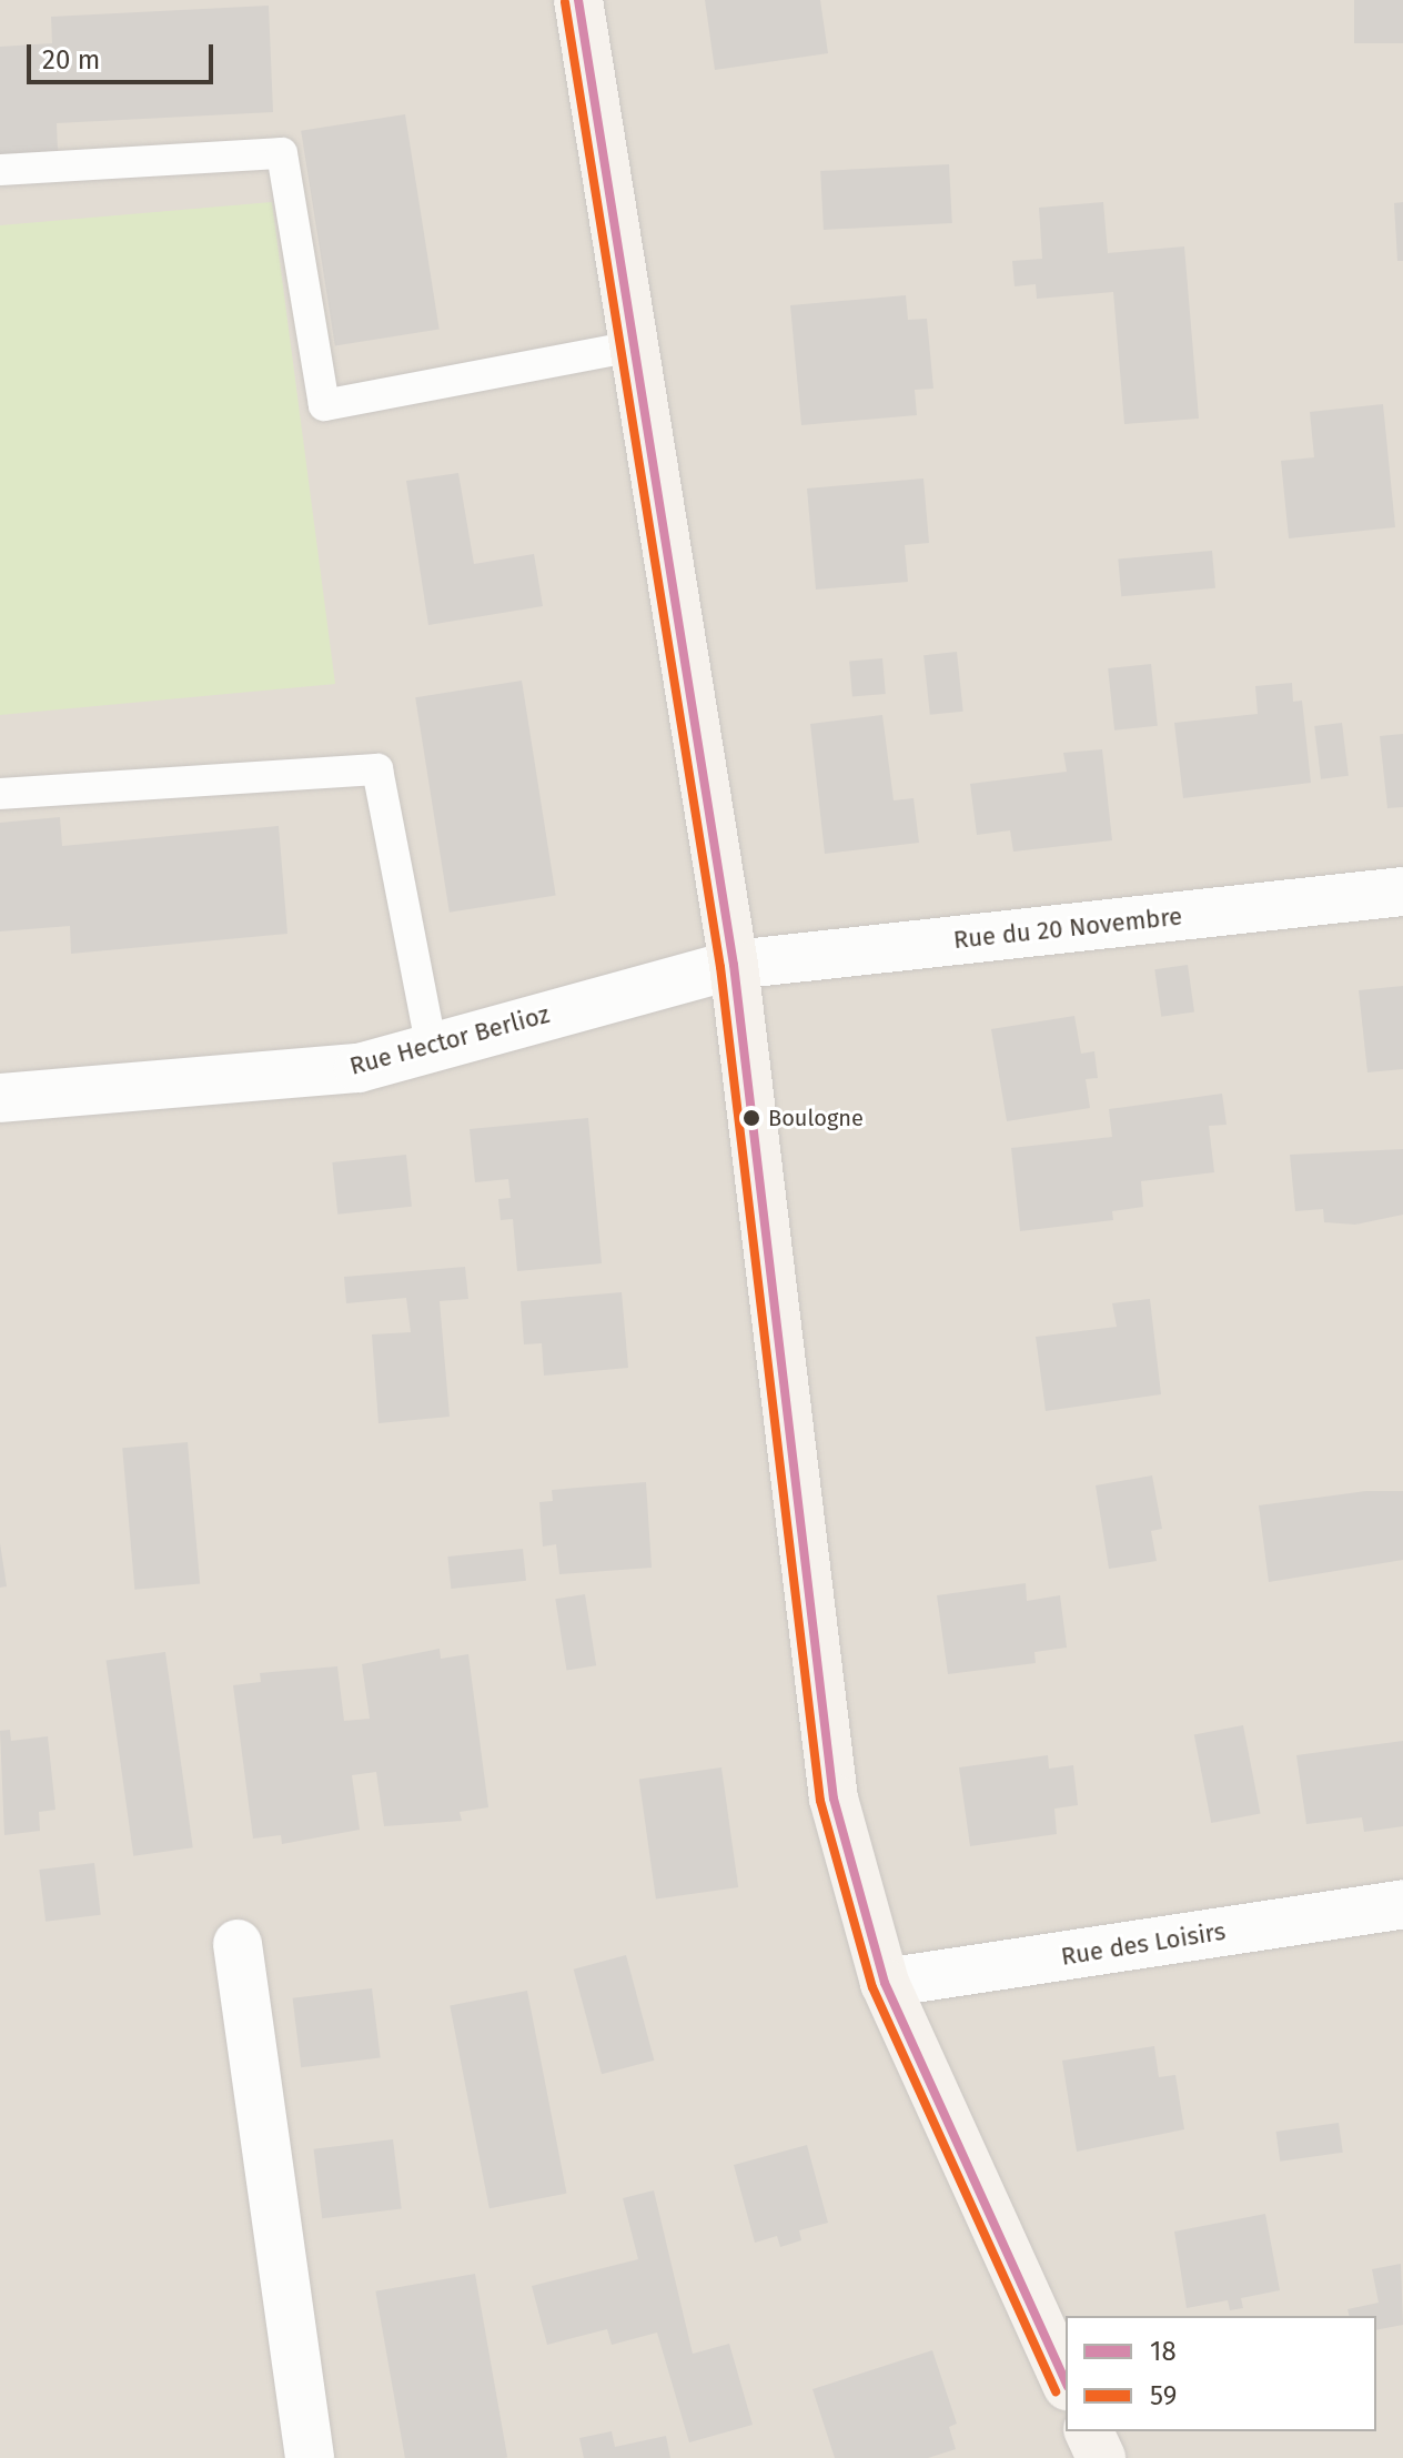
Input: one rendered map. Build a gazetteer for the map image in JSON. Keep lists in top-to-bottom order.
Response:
{
  "streets": {
    "street": ["Rue du 20 Novembre", "Rue Hector Berlioz", "Rue des Loisirs"]
  },
  "crossings": [
    ["Rue du 20 Novembre", "Rue Hector Berlioz"]
  ],
  "places": ["Boulogne"],
  "lines": ["transit line 18", "transit line 59"],
  "legend": ["18", "59"],
  "scale_bar": "20 m"
}
